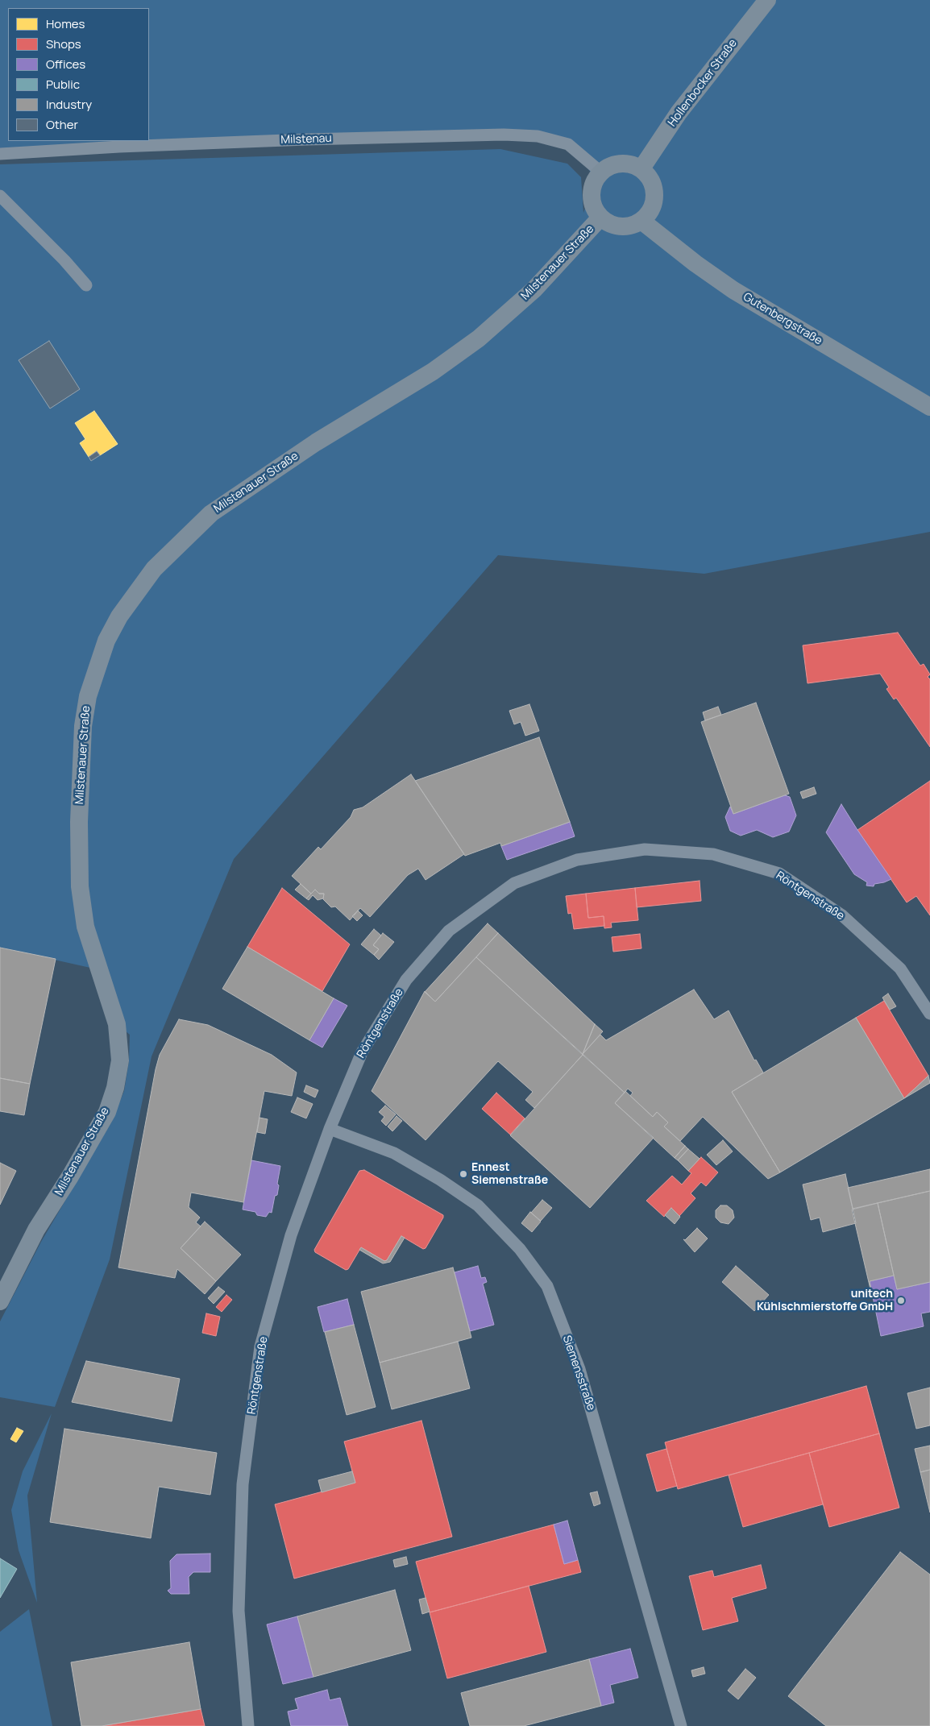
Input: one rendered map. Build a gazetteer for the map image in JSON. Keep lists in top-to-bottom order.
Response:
{
  "streets": {
    "street": [
      "Hollenbocker Straße",
      "Milstenau",
      "Milstenauer Straße",
      "Gutenbergstraße",
      "Röntgenstraße",
      "Siemensstraße"
    ]
  },
  "crossings": [
    ["Hollenbocker Straße", "Milstenau"],
    ["Hollenbocker Straße", "Milstenauer Straße"],
    ["Hollenbocker Straße", "Gutenbergstraße"],
    ["Milstenau", "Milstenauer Straße"],
    ["Milstenau", "Gutenbergstraße"],
    ["Milstenauer Straße", "Gutenbergstraße"],
    ["Röntgenstraße", "Siemensstraße"]
  ],
  "places": ["Ennest Siemenstraße", "unitech Kühlschmierstoffe GmbH"],
  "legend": [
    "Homes",
    "Shops",
    "Offices",
    "Public",
    "Industry",
    "Other"
  ]
}
